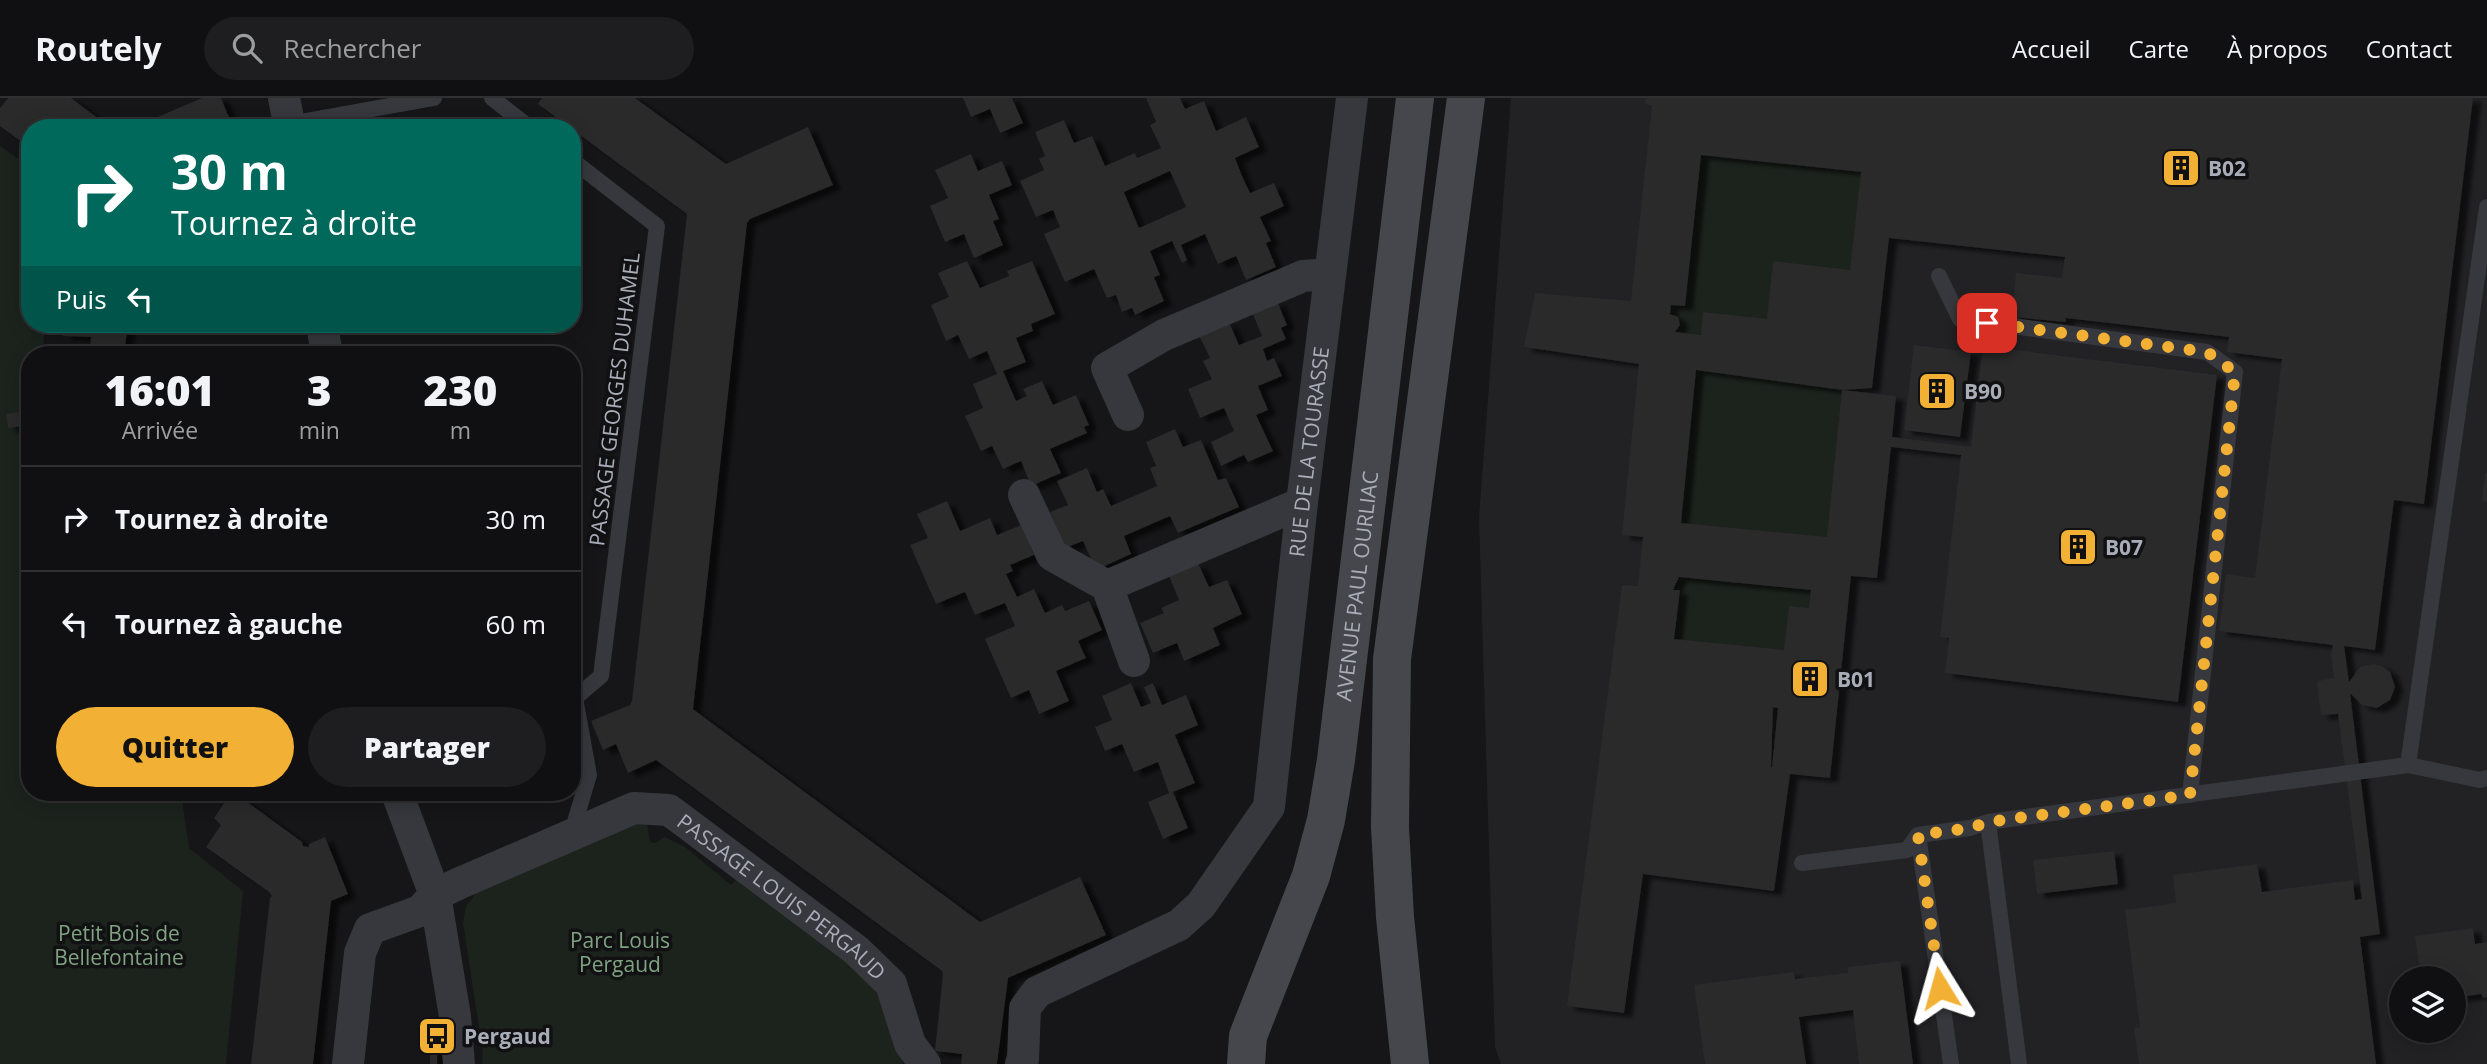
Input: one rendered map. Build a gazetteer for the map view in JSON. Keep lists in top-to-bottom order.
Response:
{
  "streets": {
    "main road": ["AVENUE PAUL OURLIAC"],
    "street": ["RUE DE LA TOURASSE", "PASSAGE LOUIS PERGAUD"],
    "lane": ["PASSAGE GEORGES DUHAMEL"]
  },
  "crossings": [
    ["PASSAGE GEORGES DUHAMEL", "PASSAGE LOUIS PERGAUD"]
  ],
  "parks": ["Petit Bois de Bellefontaine", "Parc Louis Pergaud"],
  "places": {
    "building": [
      "B02",
      "B90",
      "B07",
      "B01"
    ],
    "bus stop": ["Pergaud"]
  },
  "page": {
    "header": "Routely",
    "search": "Rechercher",
    "nav": [
      "Accueil",
      "Carte",
      "À propos",
      "Contact"
    ],
    "turn": ["30 m", "Tournez à droite"],
    "then": "Puis",
    "eta": [
      "16:01",
      "Arrivée",
      "3",
      "min",
      "230",
      "m"
    ],
    "list": [
      {
        "name": "Tournez à droite",
        "value": "30 m"
      },
      {
        "name": "Tournez à gauche",
        "value": "60 m"
      }
    ],
    "buttons": ["Quitter", "Partager"]
  }
}
